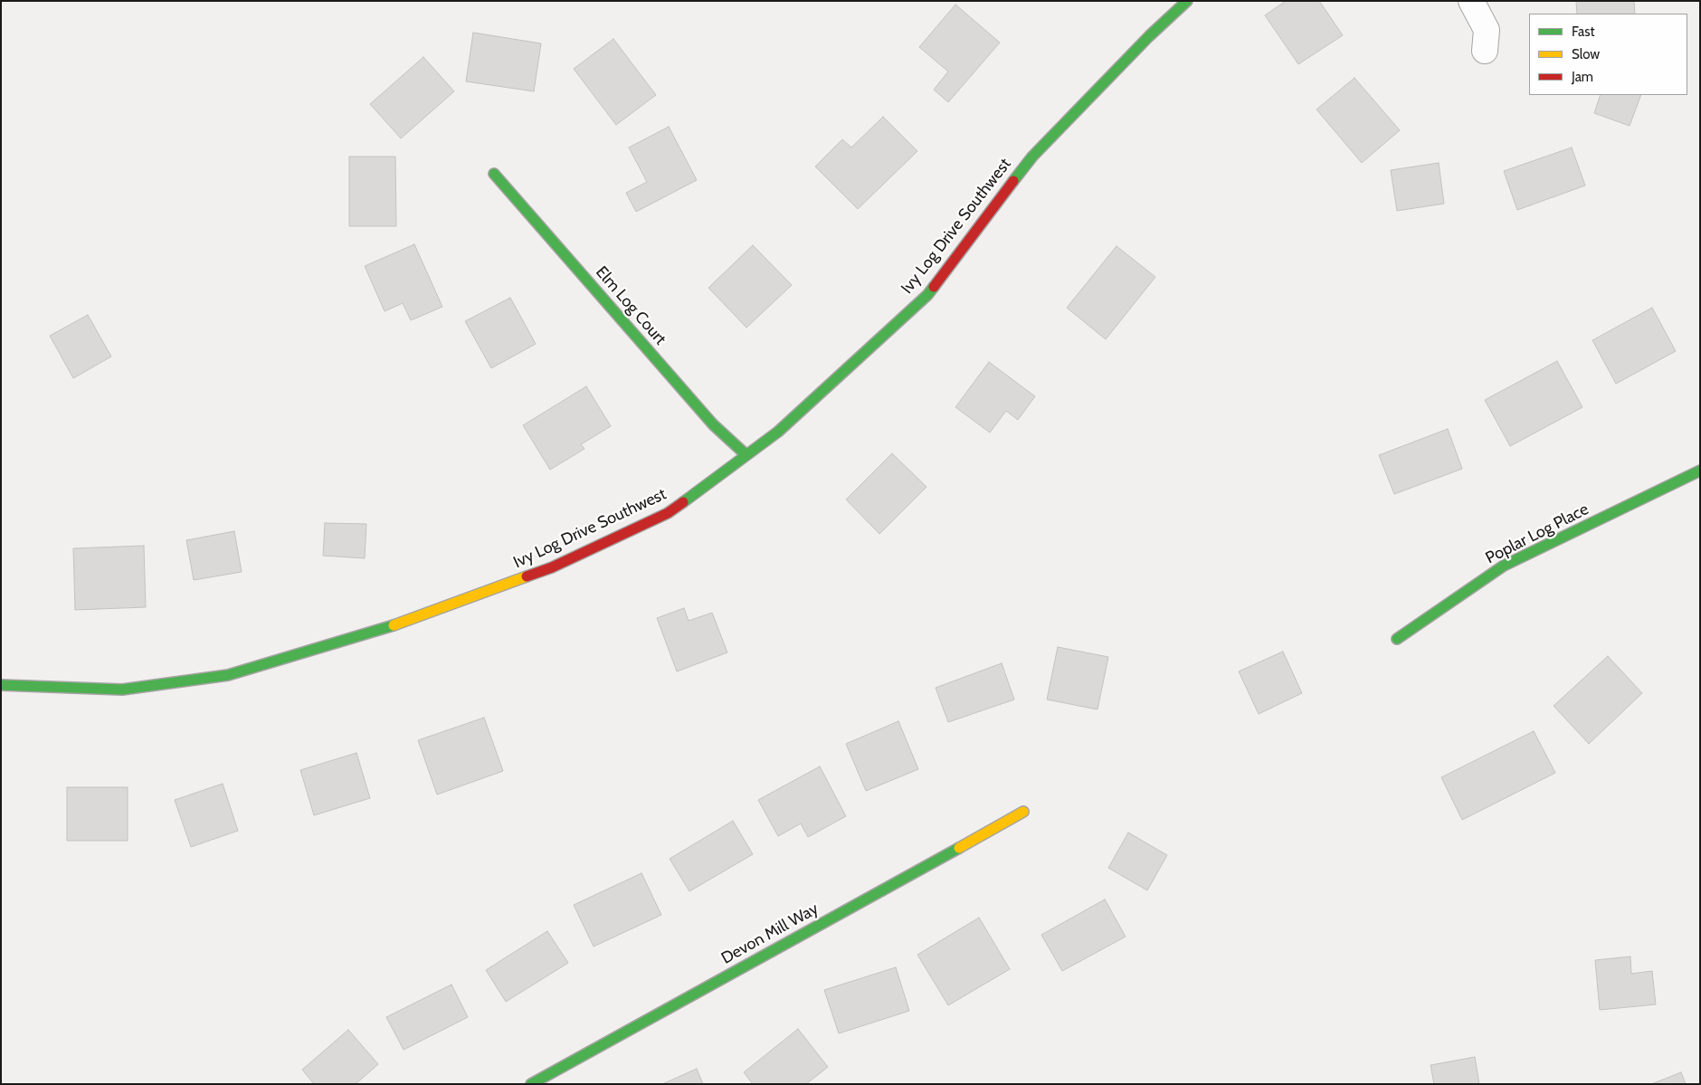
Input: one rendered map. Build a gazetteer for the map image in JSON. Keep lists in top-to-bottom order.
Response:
{
  "streets": {
    "street": [
      "Ivy Log Drive Southwest",
      "Elm Log Court",
      "Poplar Log Place",
      "Devon Mill Way"
    ]
  },
  "crossings": [
    ["Ivy Log Drive Southwest", "Elm Log Court"]
  ],
  "legend": ["Fast", "Slow", "Jam"]
}
